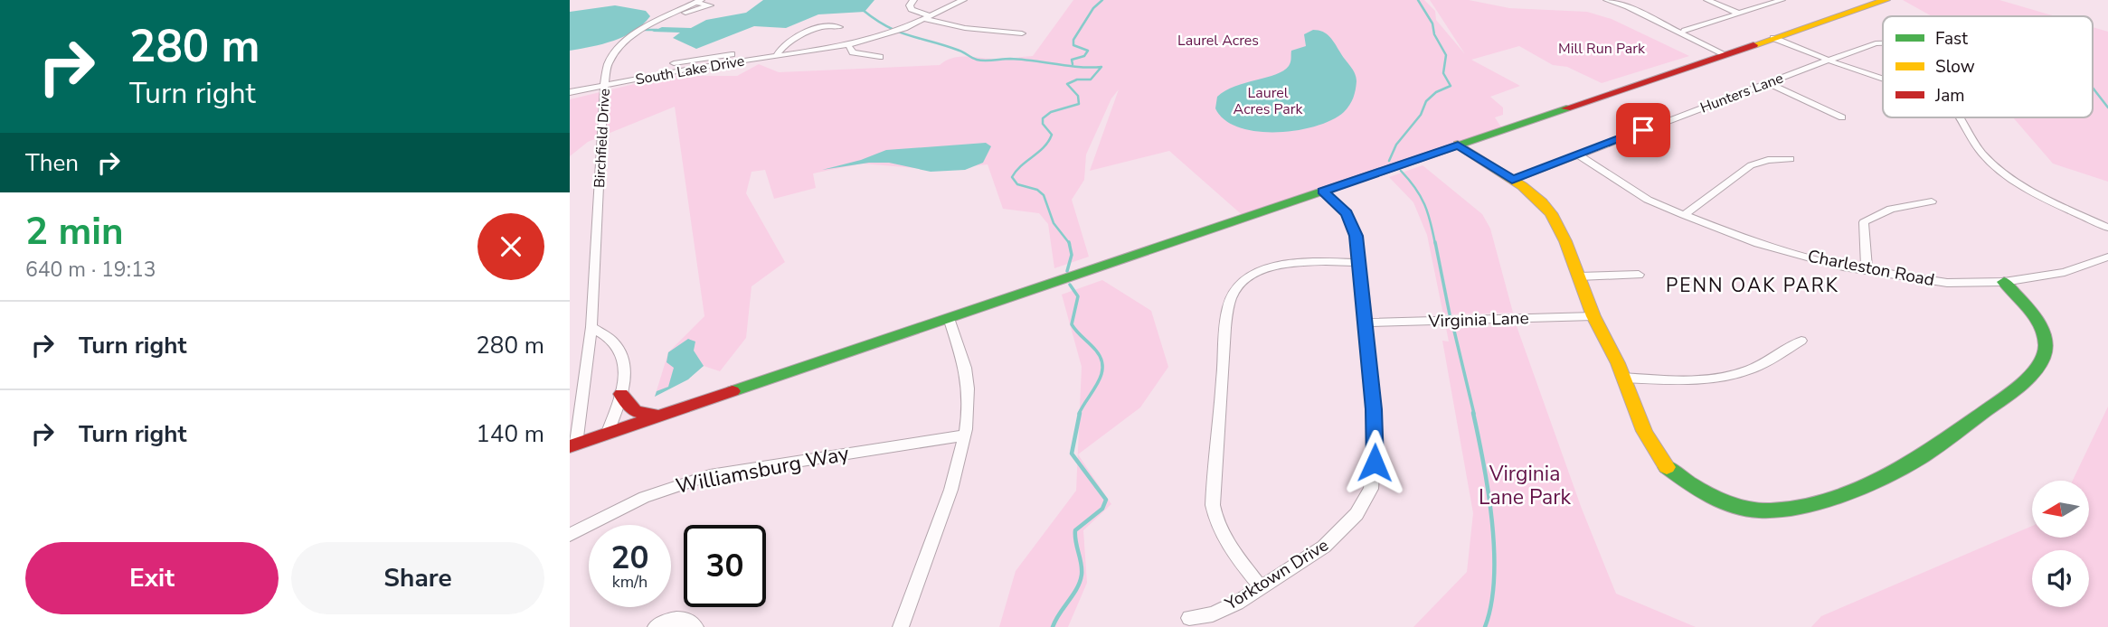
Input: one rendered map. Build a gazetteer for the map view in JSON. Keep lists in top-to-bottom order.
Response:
{
  "streets": {
    "street": [
      "South Lake Drive",
      "Hunters Lane",
      "Birchfield Drive",
      "Charleston Road",
      "Virginia Lane",
      "Williamsburg Way",
      "Yorktown Drive"
    ]
  },
  "crossings": [
    ["South Lake Drive", "Birchfield Drive"],
    ["Hunters Lane", "Charleston Road"],
    ["Virginia Lane", "Yorktown Drive"]
  ],
  "districts": ["PENN OAK PARK"],
  "parks": [
    "Laurel Acres",
    "Mill Run Park",
    "Laurel Acres Park",
    "Virginia Lane Park"
  ],
  "legend": ["Fast", "Slow", "Jam"],
  "north": "left",
  "page": {
    "turn": ["280 m", "Turn right"],
    "then": "Then",
    "heading": ["2 min", "640 m · 19:13"],
    "list": [
      {
        "name": "Turn right",
        "value": "280 m"
      },
      {
        "name": "Turn right",
        "value": "140 m"
      }
    ],
    "speed": "20 km/h",
    "limit": "30",
    "buttons": ["Exit", "Share"]
  }
}
